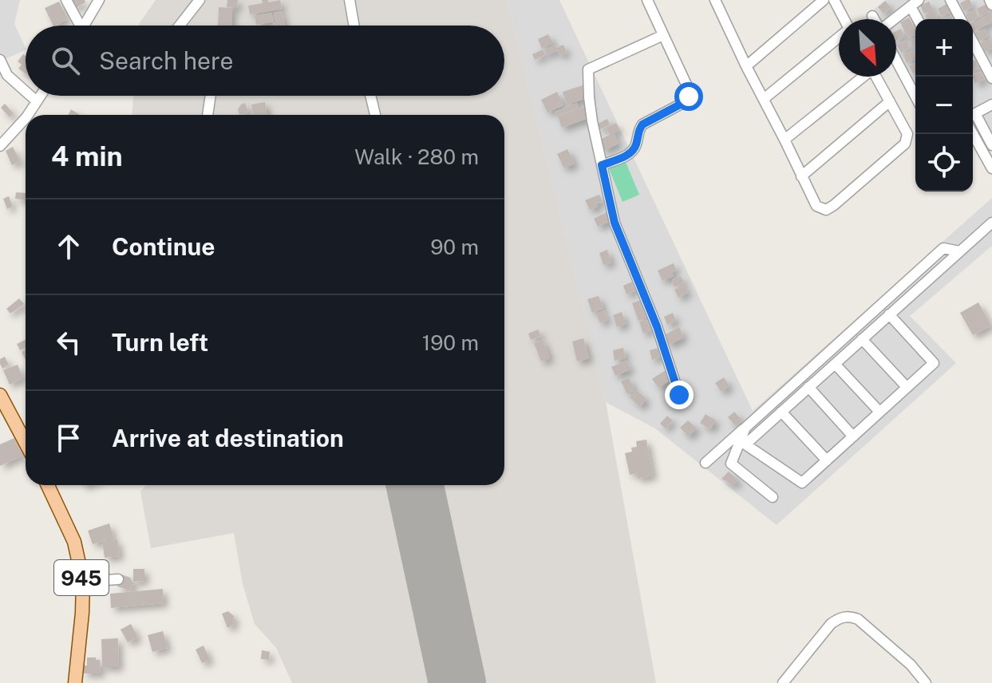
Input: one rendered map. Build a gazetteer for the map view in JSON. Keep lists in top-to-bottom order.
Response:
{
  "streets": {
    "main road": ["945"]
  },
  "north": "bottom right",
  "page": {
    "map_buttons": ["+", "−"],
    "search": "Search here",
    "heading": ["4 min", "Walk · 280 m"],
    "list": [
      ["Continue", "90 m"],
      ["Turn left", "190 m"],
      "Arrive at destination"
    ]
  }
}
